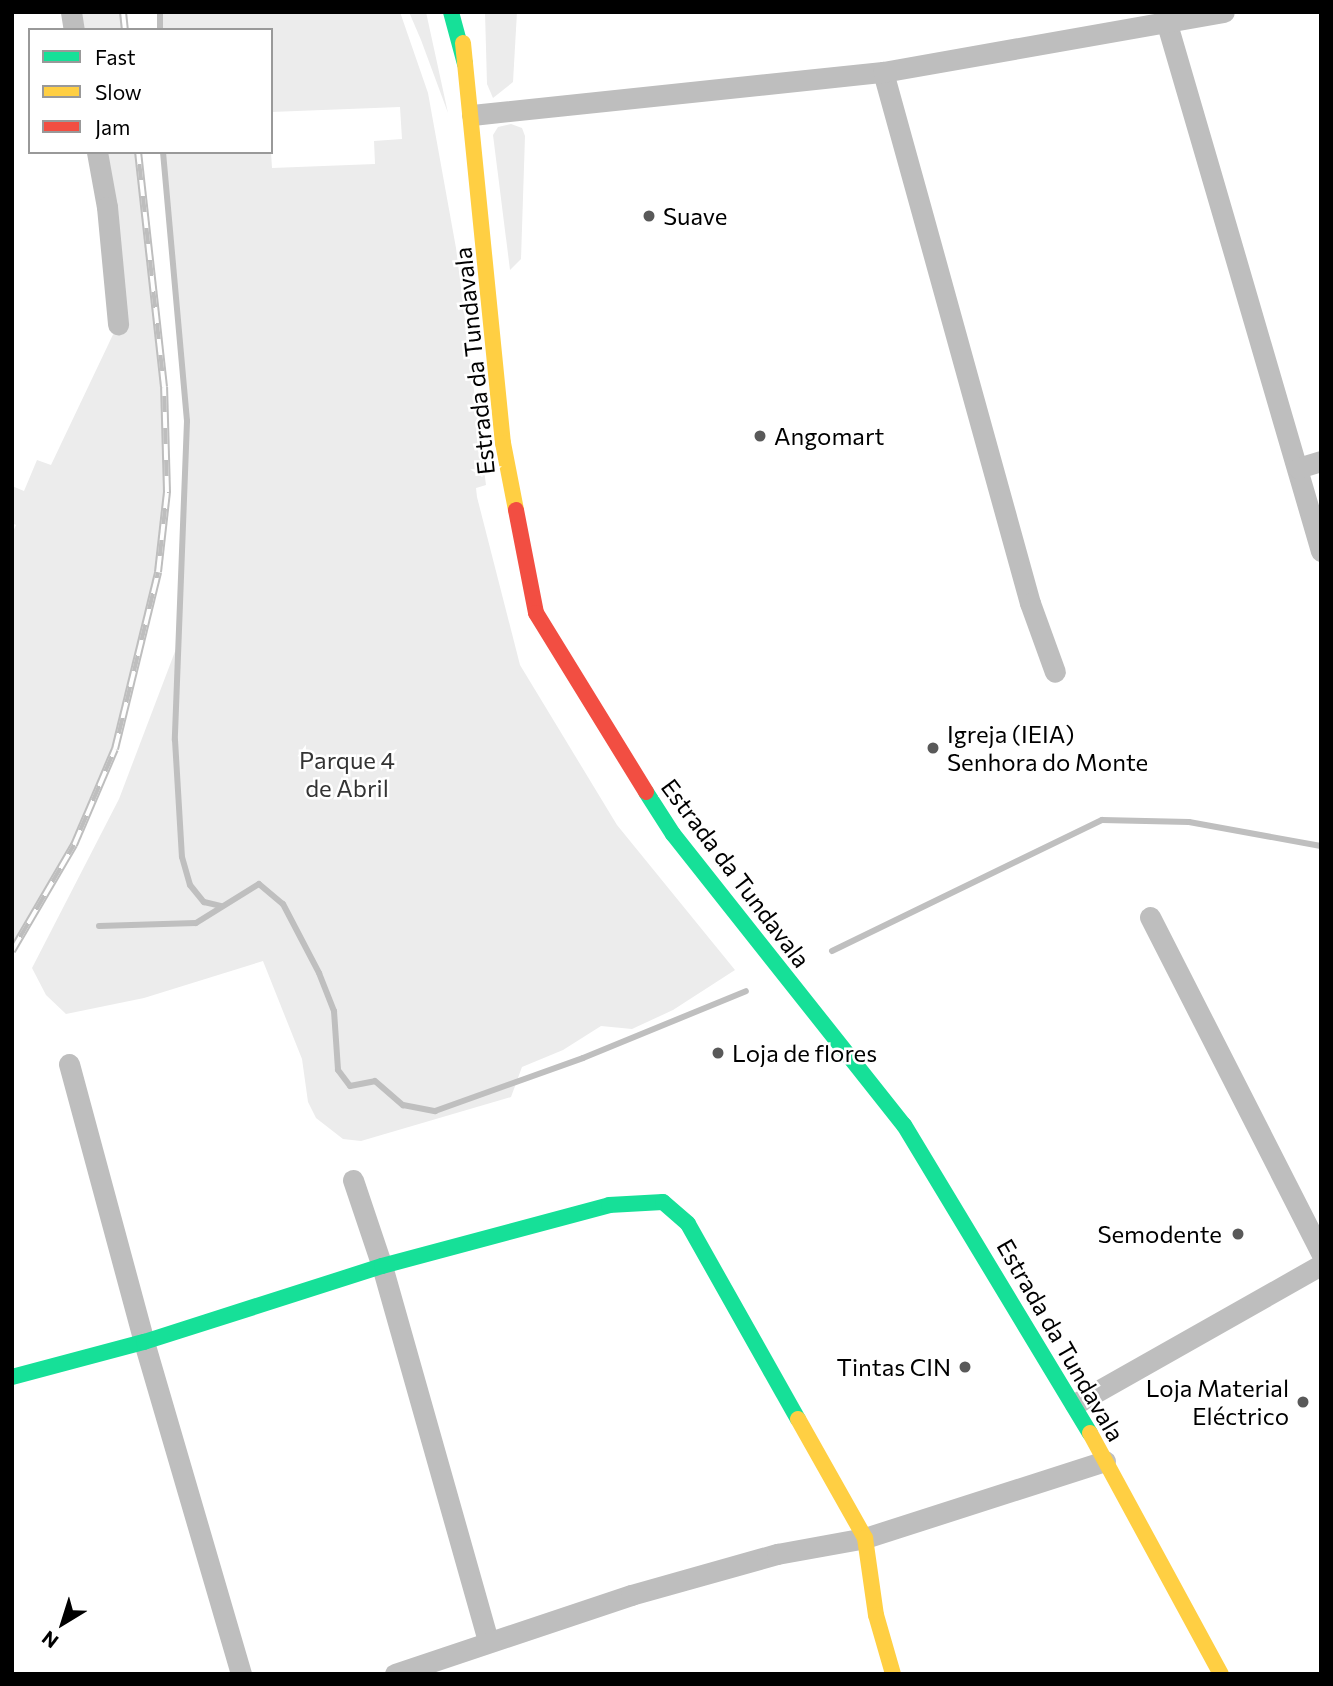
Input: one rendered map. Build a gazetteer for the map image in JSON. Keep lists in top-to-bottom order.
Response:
{
  "streets": {
    "main road": ["Estrada da Tundavala"]
  },
  "parks": ["Parque 4 de Abril"],
  "places": [
    "Suave",
    "Angomart",
    "Igreja (IEIA) Senhora do Monte",
    "Loja de flores",
    "Semodente",
    "Tintas CIN",
    "Loja Material Eléctrico"
  ],
  "legend": ["Fast", "Slow", "Jam"],
  "north": "bottom left"
}
